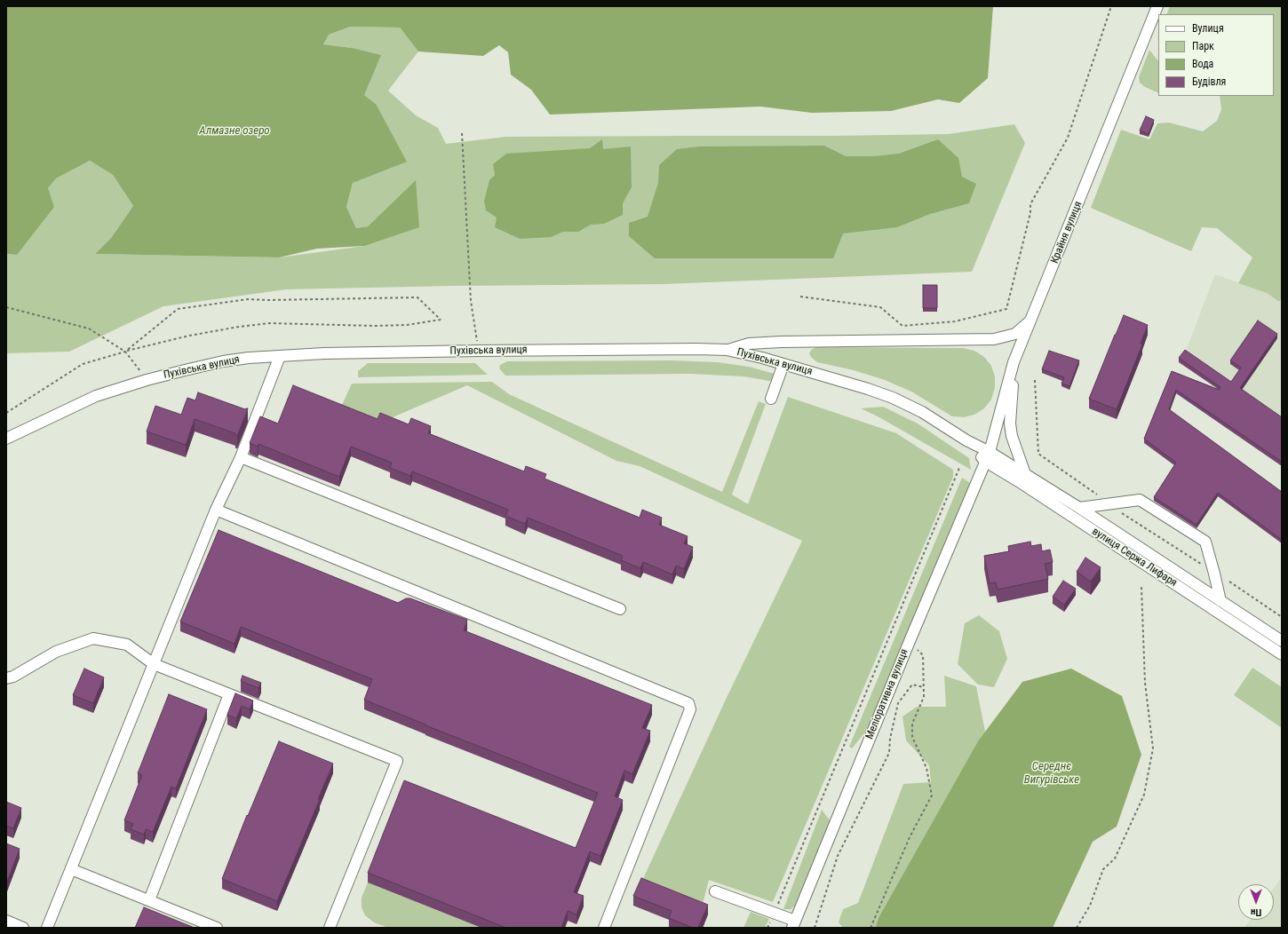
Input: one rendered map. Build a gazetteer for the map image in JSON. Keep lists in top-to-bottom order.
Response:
{
  "streets": {
    "street": [
      "Крайня вулиця",
      "Пухівська вулиця",
      "вулиця Сержа Лифаря",
      "Меліоративна вулиця"
    ]
  },
  "crossings": [
    ["Крайня вулиця", "Пухівська вулиця"],
    ["Крайня вулиця", "вулиця Сержа Лифаря"],
    ["Крайня вулиця", "Меліоративна вулиця"],
    ["Пухівська вулиця", "вулиця Сержа Лифаря"],
    ["Пухівська вулиця", "Меліоративна вулиця"],
    ["вулиця Сержа Лифаря", "Меліоративна вулиця"]
  ],
  "water": ["Алмазне озеро", "Середнє Вигурівське"],
  "legend": [
    "Вулиця",
    "Парк",
    "Вода",
    "Будівля"
  ],
  "north": "bottom"
}
